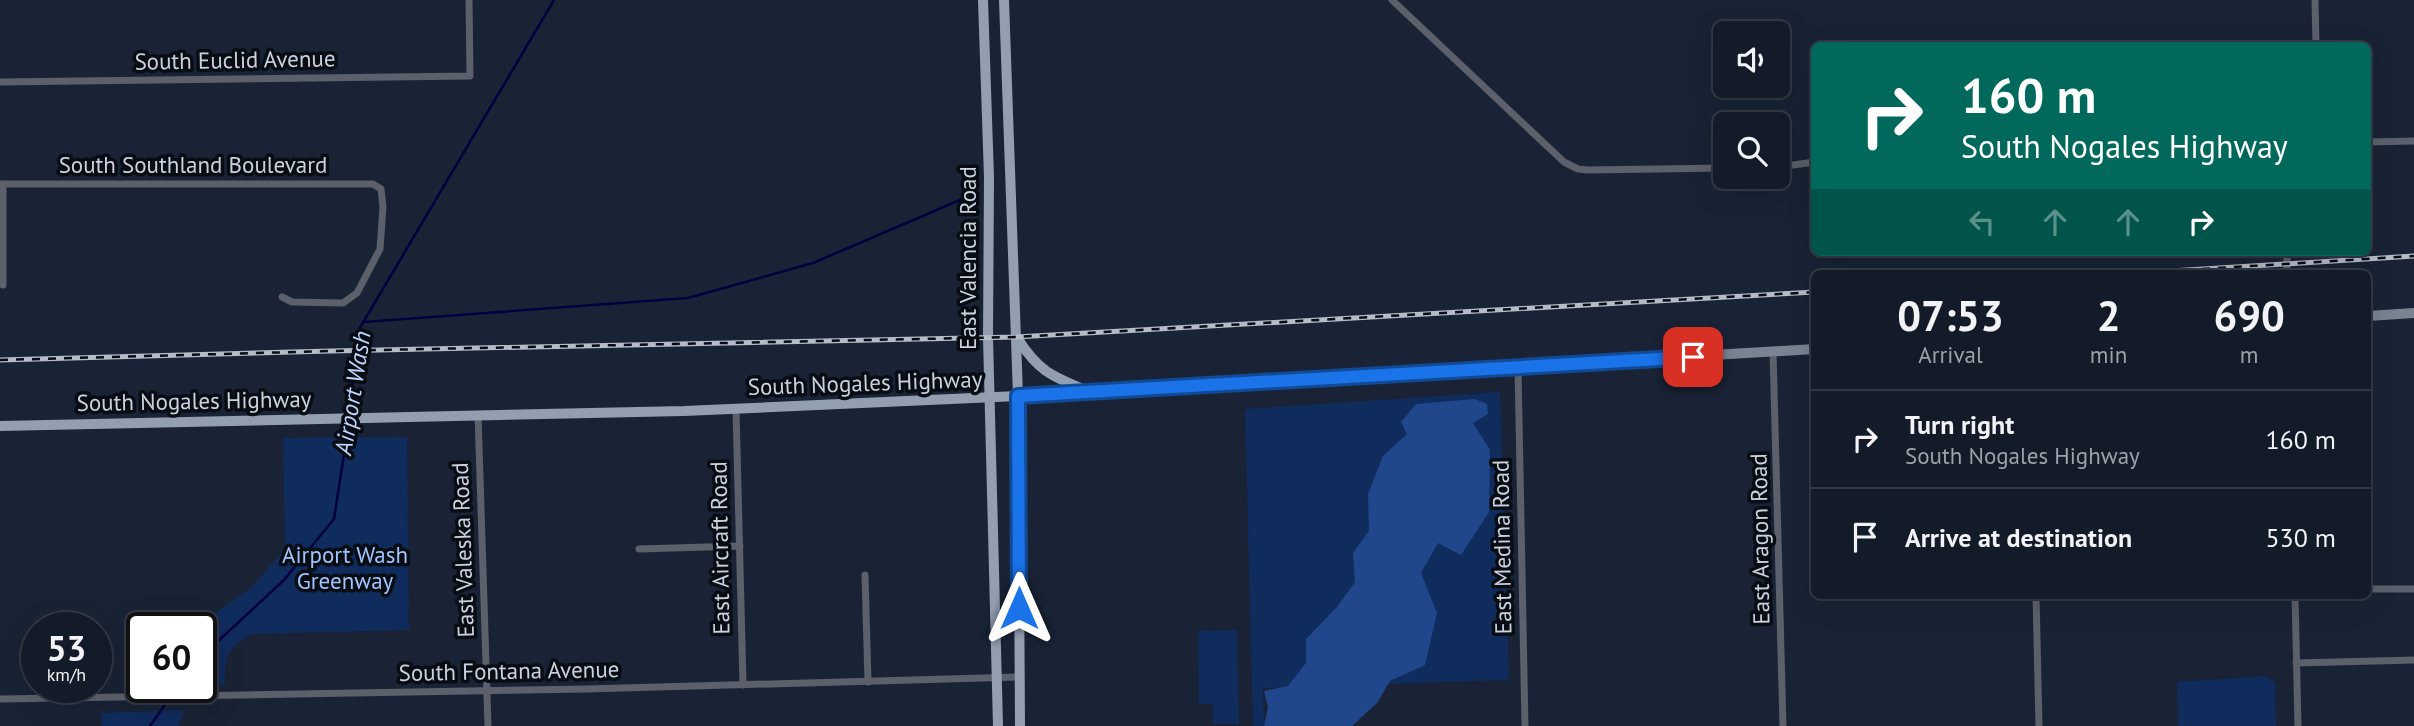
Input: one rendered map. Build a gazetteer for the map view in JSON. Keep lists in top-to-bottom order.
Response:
{
  "streets": {
    "main road": ["East Valencia Road", "South Nogales Highway"],
    "street": [
      "South Euclid Avenue",
      "South Southland Boulevard",
      "East Aragon Road",
      "East Medina Road",
      "East Aircraft Road",
      "East Valeska Road",
      "South Fontana Avenue"
    ]
  },
  "crossings": [
    ["East Valencia Road", "South Nogales Highway"],
    ["East Valencia Road", "South Fontana Avenue"],
    ["South Nogales Highway", "East Aragon Road"],
    ["South Nogales Highway", "East Medina Road"],
    ["South Nogales Highway", "East Aircraft Road"],
    ["South Nogales Highway", "East Valeska Road"],
    ["East Aircraft Road", "South Fontana Avenue"],
    ["East Valeska Road", "South Fontana Avenue"]
  ],
  "water": ["Airport Wash"],
  "parks": ["Airport Wash Greenway"],
  "page": {
    "turn": ["160 m", "South Nogales Highway"],
    "eta": [
      "07:53",
      "Arrival",
      "2",
      "min",
      "690",
      "m"
    ],
    "list": [
      {
        "name": "Turn right",
        "note": "South Nogales Highway",
        "value": "160 m"
      },
      {
        "name": "Arrive at destination",
        "value": "530 m"
      }
    ],
    "speed": "53 km/h",
    "limit": "60"
  }
}
